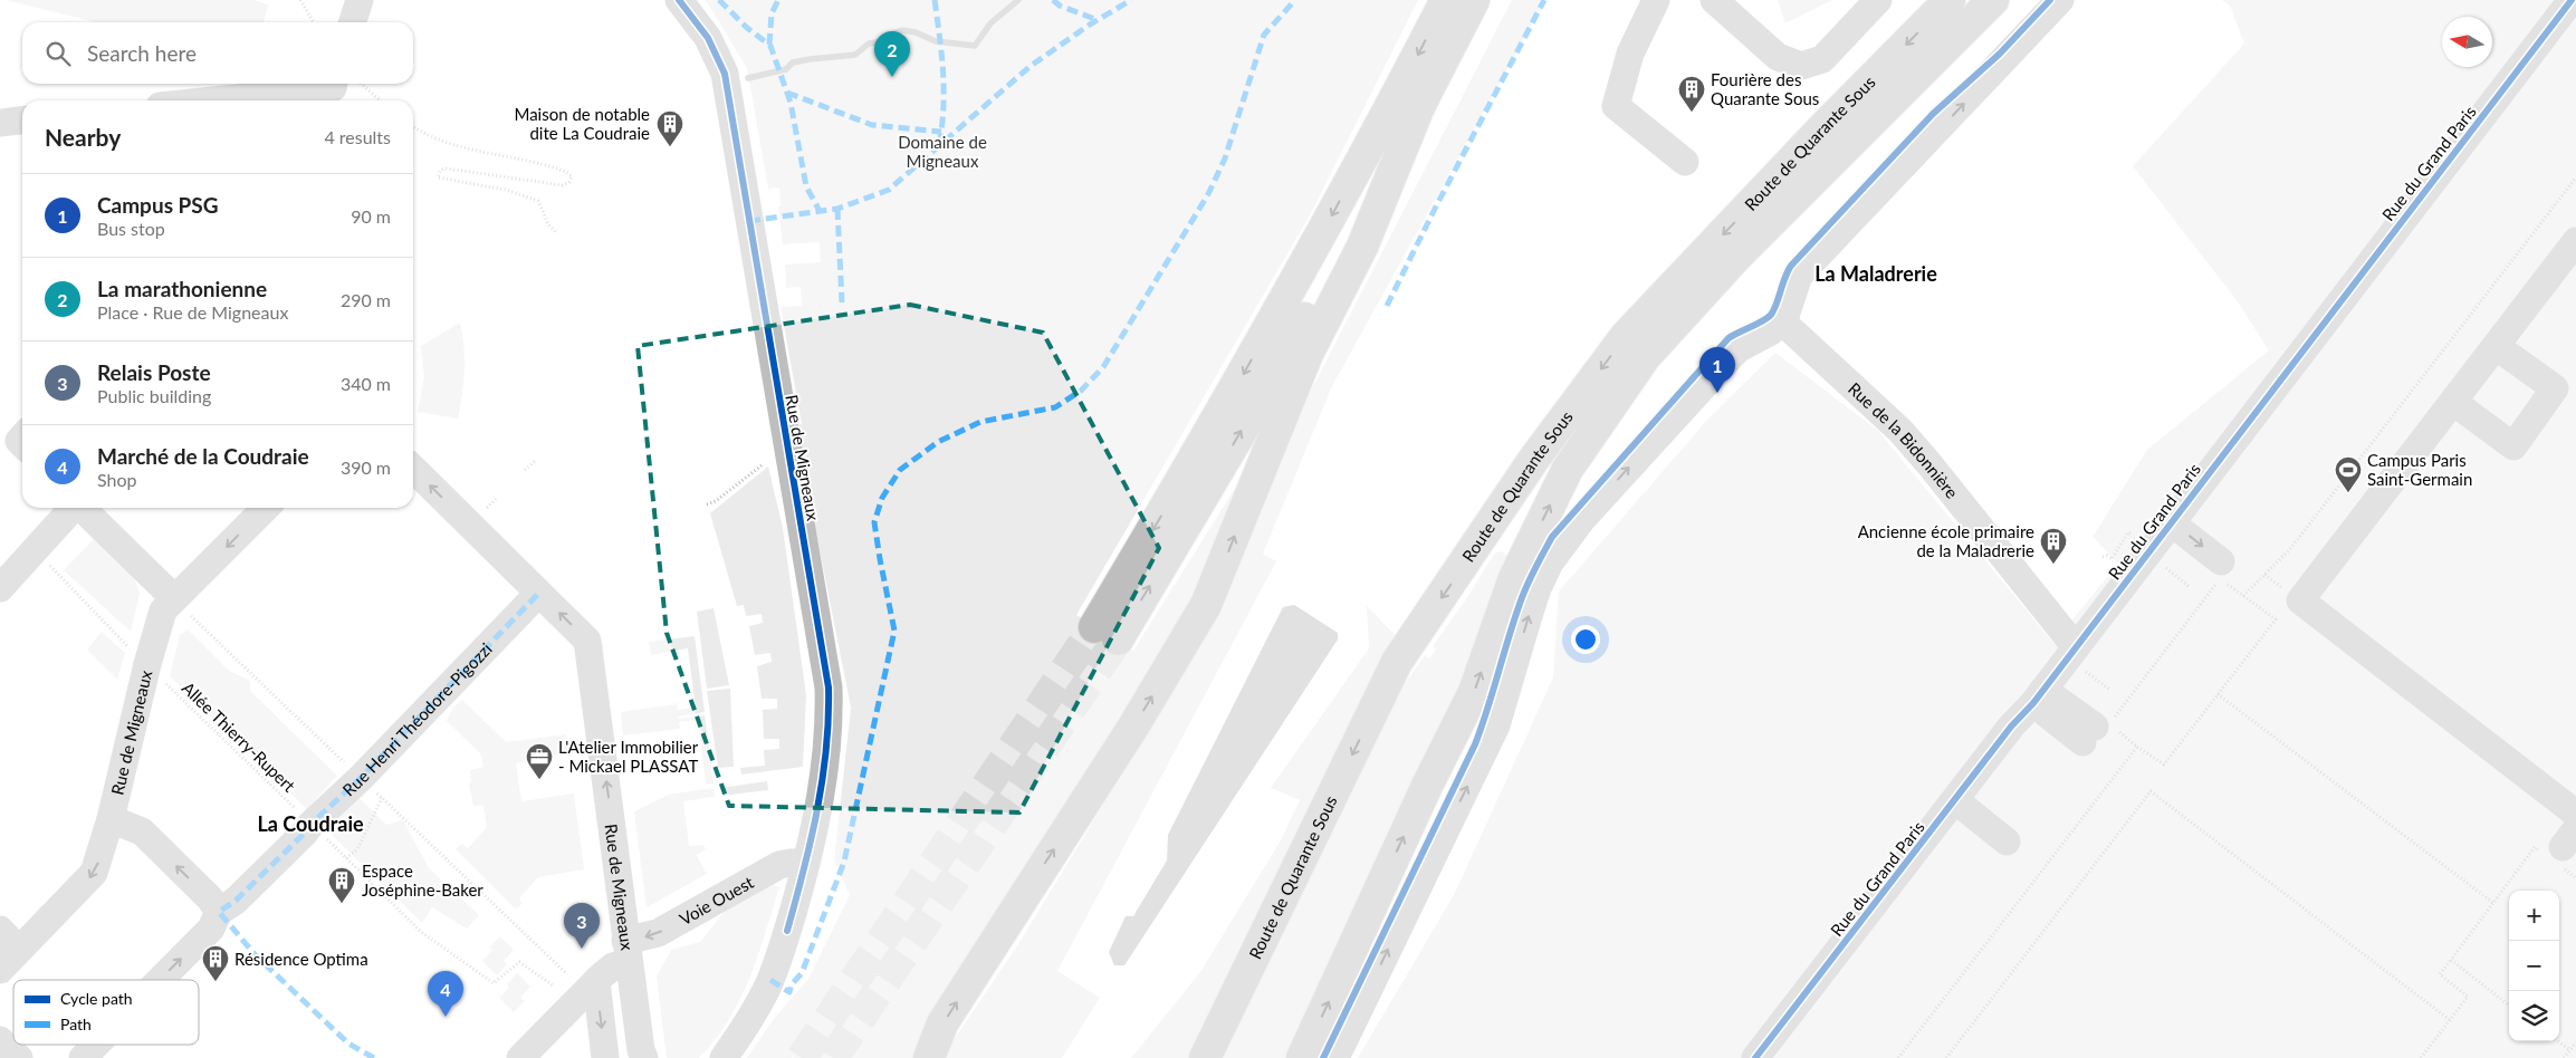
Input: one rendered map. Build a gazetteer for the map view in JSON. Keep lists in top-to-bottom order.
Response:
{
  "streets": {
    "main road": ["Route de Quarante Sous"],
    "street": [
      "Rue du Grand Paris",
      "Rue de la Bidonnière",
      "Rue de Migneaux",
      "Rue Henri Théodore-Pigozzi",
      "Voie Ouest"
    ],
    "path": ["Allée Thierry-Rupert"]
  },
  "crossings": [
    ["Rue du Grand Paris", "Rue de la Bidonnière"],
    ["Rue de Migneaux", "Rue Henri Théodore-Pigozzi"],
    ["Rue de Migneaux", "Voie Ouest"],
    ["Rue Henri Théodore-Pigozzi", "Allée Thierry-Rupert"]
  ],
  "one_way": ["Voie Ouest"],
  "districts": ["La Maladrerie", "La Coudraie"],
  "parks": ["Domaine de Migneaux"],
  "places": {
    "building": [
      "Fourière des Quarante Sous",
      "Maison de notable dite La Coudraie",
      "Ancienne école primaire de la Maladrerie",
      "Espace Joséphine-Baker",
      "Résidence Optima"
    ],
    "sports": ["Campus Paris Saint-Germain"],
    "office": ["L'Atelier Immobilier - Mickael PLASSAT"]
  },
  "legend": ["Cycle path", "Path"],
  "north": "left",
  "page": {
    "search": "Search here",
    "pins": [
      "2",
      "1",
      "3",
      "4"
    ],
    "heading": ["Nearby", "4 results"],
    "list": [
      {
        "mark": "1",
        "name": "Campus PSG",
        "note": "Bus stop",
        "value": "90 m"
      },
      {
        "mark": "2",
        "name": "La marathonienne",
        "note": "Place · Rue de Migneaux",
        "value": "290 m"
      },
      {
        "mark": "3",
        "name": "Relais Poste",
        "note": "Public building",
        "value": "340 m"
      },
      {
        "mark": "4",
        "name": "Marché de la Coudraie",
        "note": "Shop",
        "value": "390 m"
      }
    ],
    "map_buttons": ["+", "−"]
  }
}
